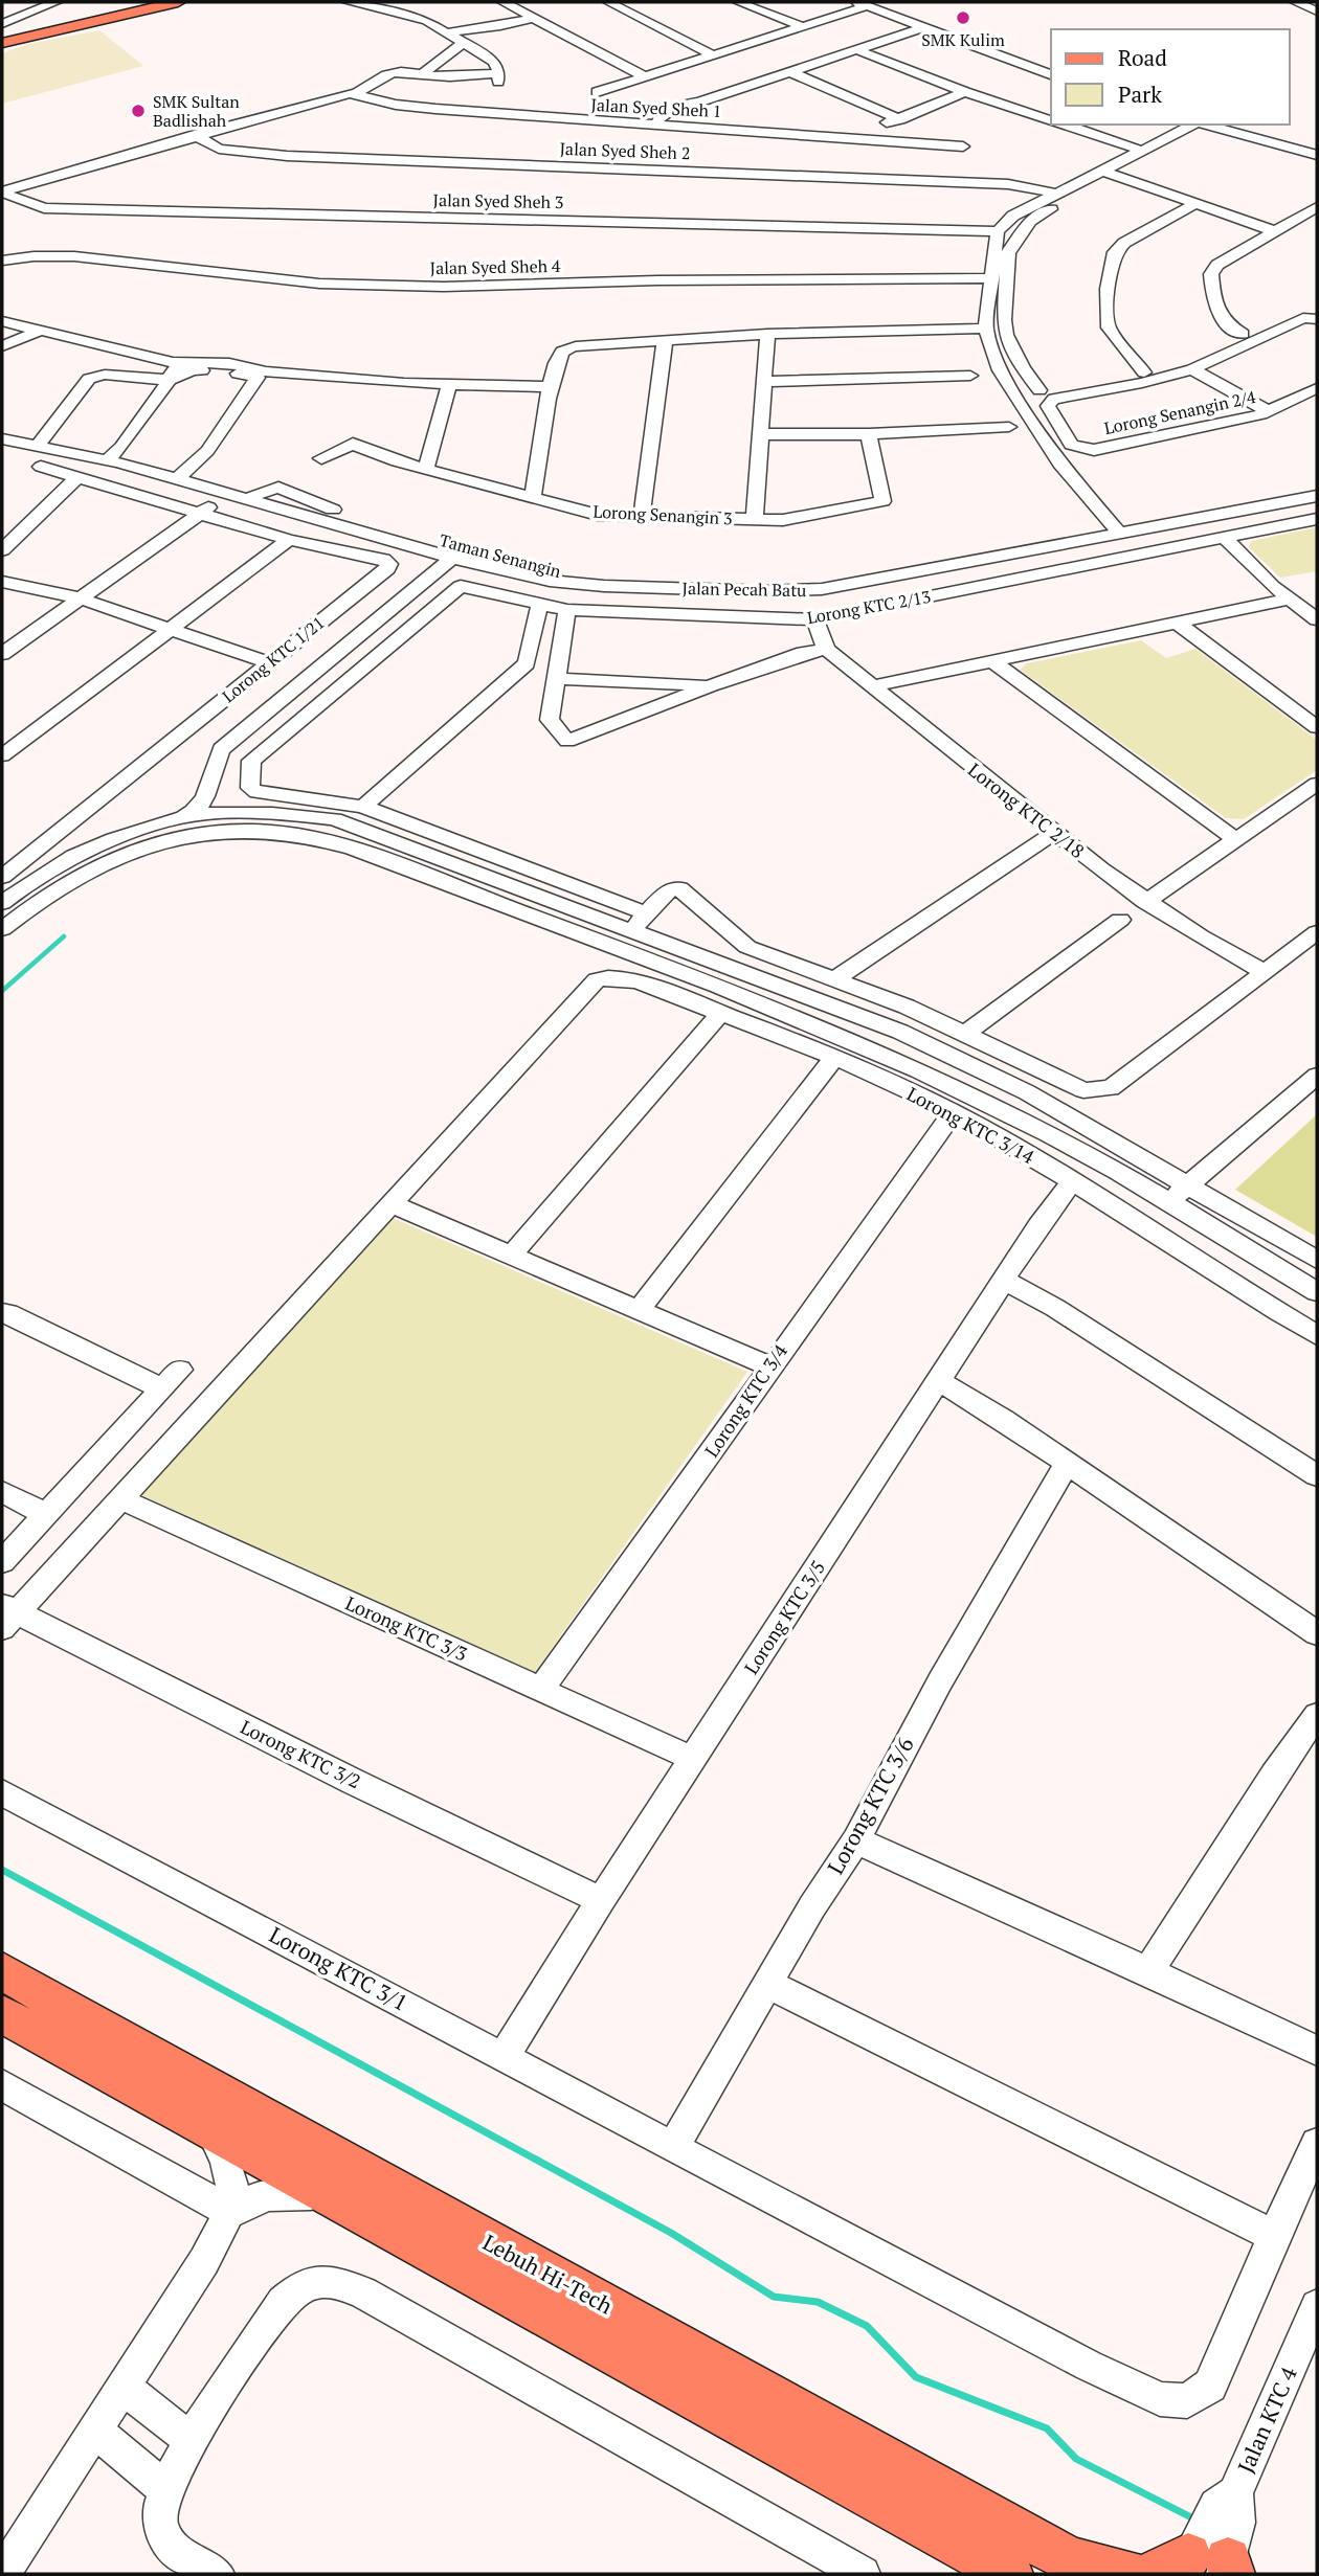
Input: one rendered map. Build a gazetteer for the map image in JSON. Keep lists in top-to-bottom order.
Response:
{
  "streets": {
    "main road": ["Lebuh Hi-Tech"],
    "street": [
      "Jalan Syed Sheh 1",
      "Jalan Syed Sheh 2",
      "Jalan Syed Sheh 3",
      "Jalan Syed Sheh 4",
      "Lorong Senangin 2/4",
      "Lorong Senangin 3",
      "Taman Senangin",
      "Jalan Pecah Batu",
      "Lorong KTC 2/13",
      "Lorong KTC 1/21",
      "Lorong KTC 2/18",
      "Lorong KTC 3/14",
      "Lorong KTC 3/4",
      "Lorong KTC 3/5",
      "Lorong KTC 3/3",
      "Lorong KTC 3/2",
      "Lorong KTC 3/6",
      "Lorong KTC 3/1",
      "Jalan KTC 4"
    ]
  },
  "crossings": [
    ["Taman Senangin", "Jalan Pecah Batu"],
    ["Lorong KTC 3/14", "Lorong KTC 3/4"],
    ["Lorong KTC 3/14", "Lorong KTC 3/5"],
    ["Lorong KTC 3/4", "Lorong KTC 3/3"],
    ["Lorong KTC 3/5", "Lorong KTC 3/3"],
    ["Lorong KTC 3/5", "Lorong KTC 3/2"],
    ["Lorong KTC 3/5", "Lorong KTC 3/1"],
    ["Lorong KTC 3/6", "Lorong KTC 3/1"]
  ],
  "places": ["SMK Kulim", "SMK Sultan Badlishah"],
  "legend": ["Road", "Park"]
}
